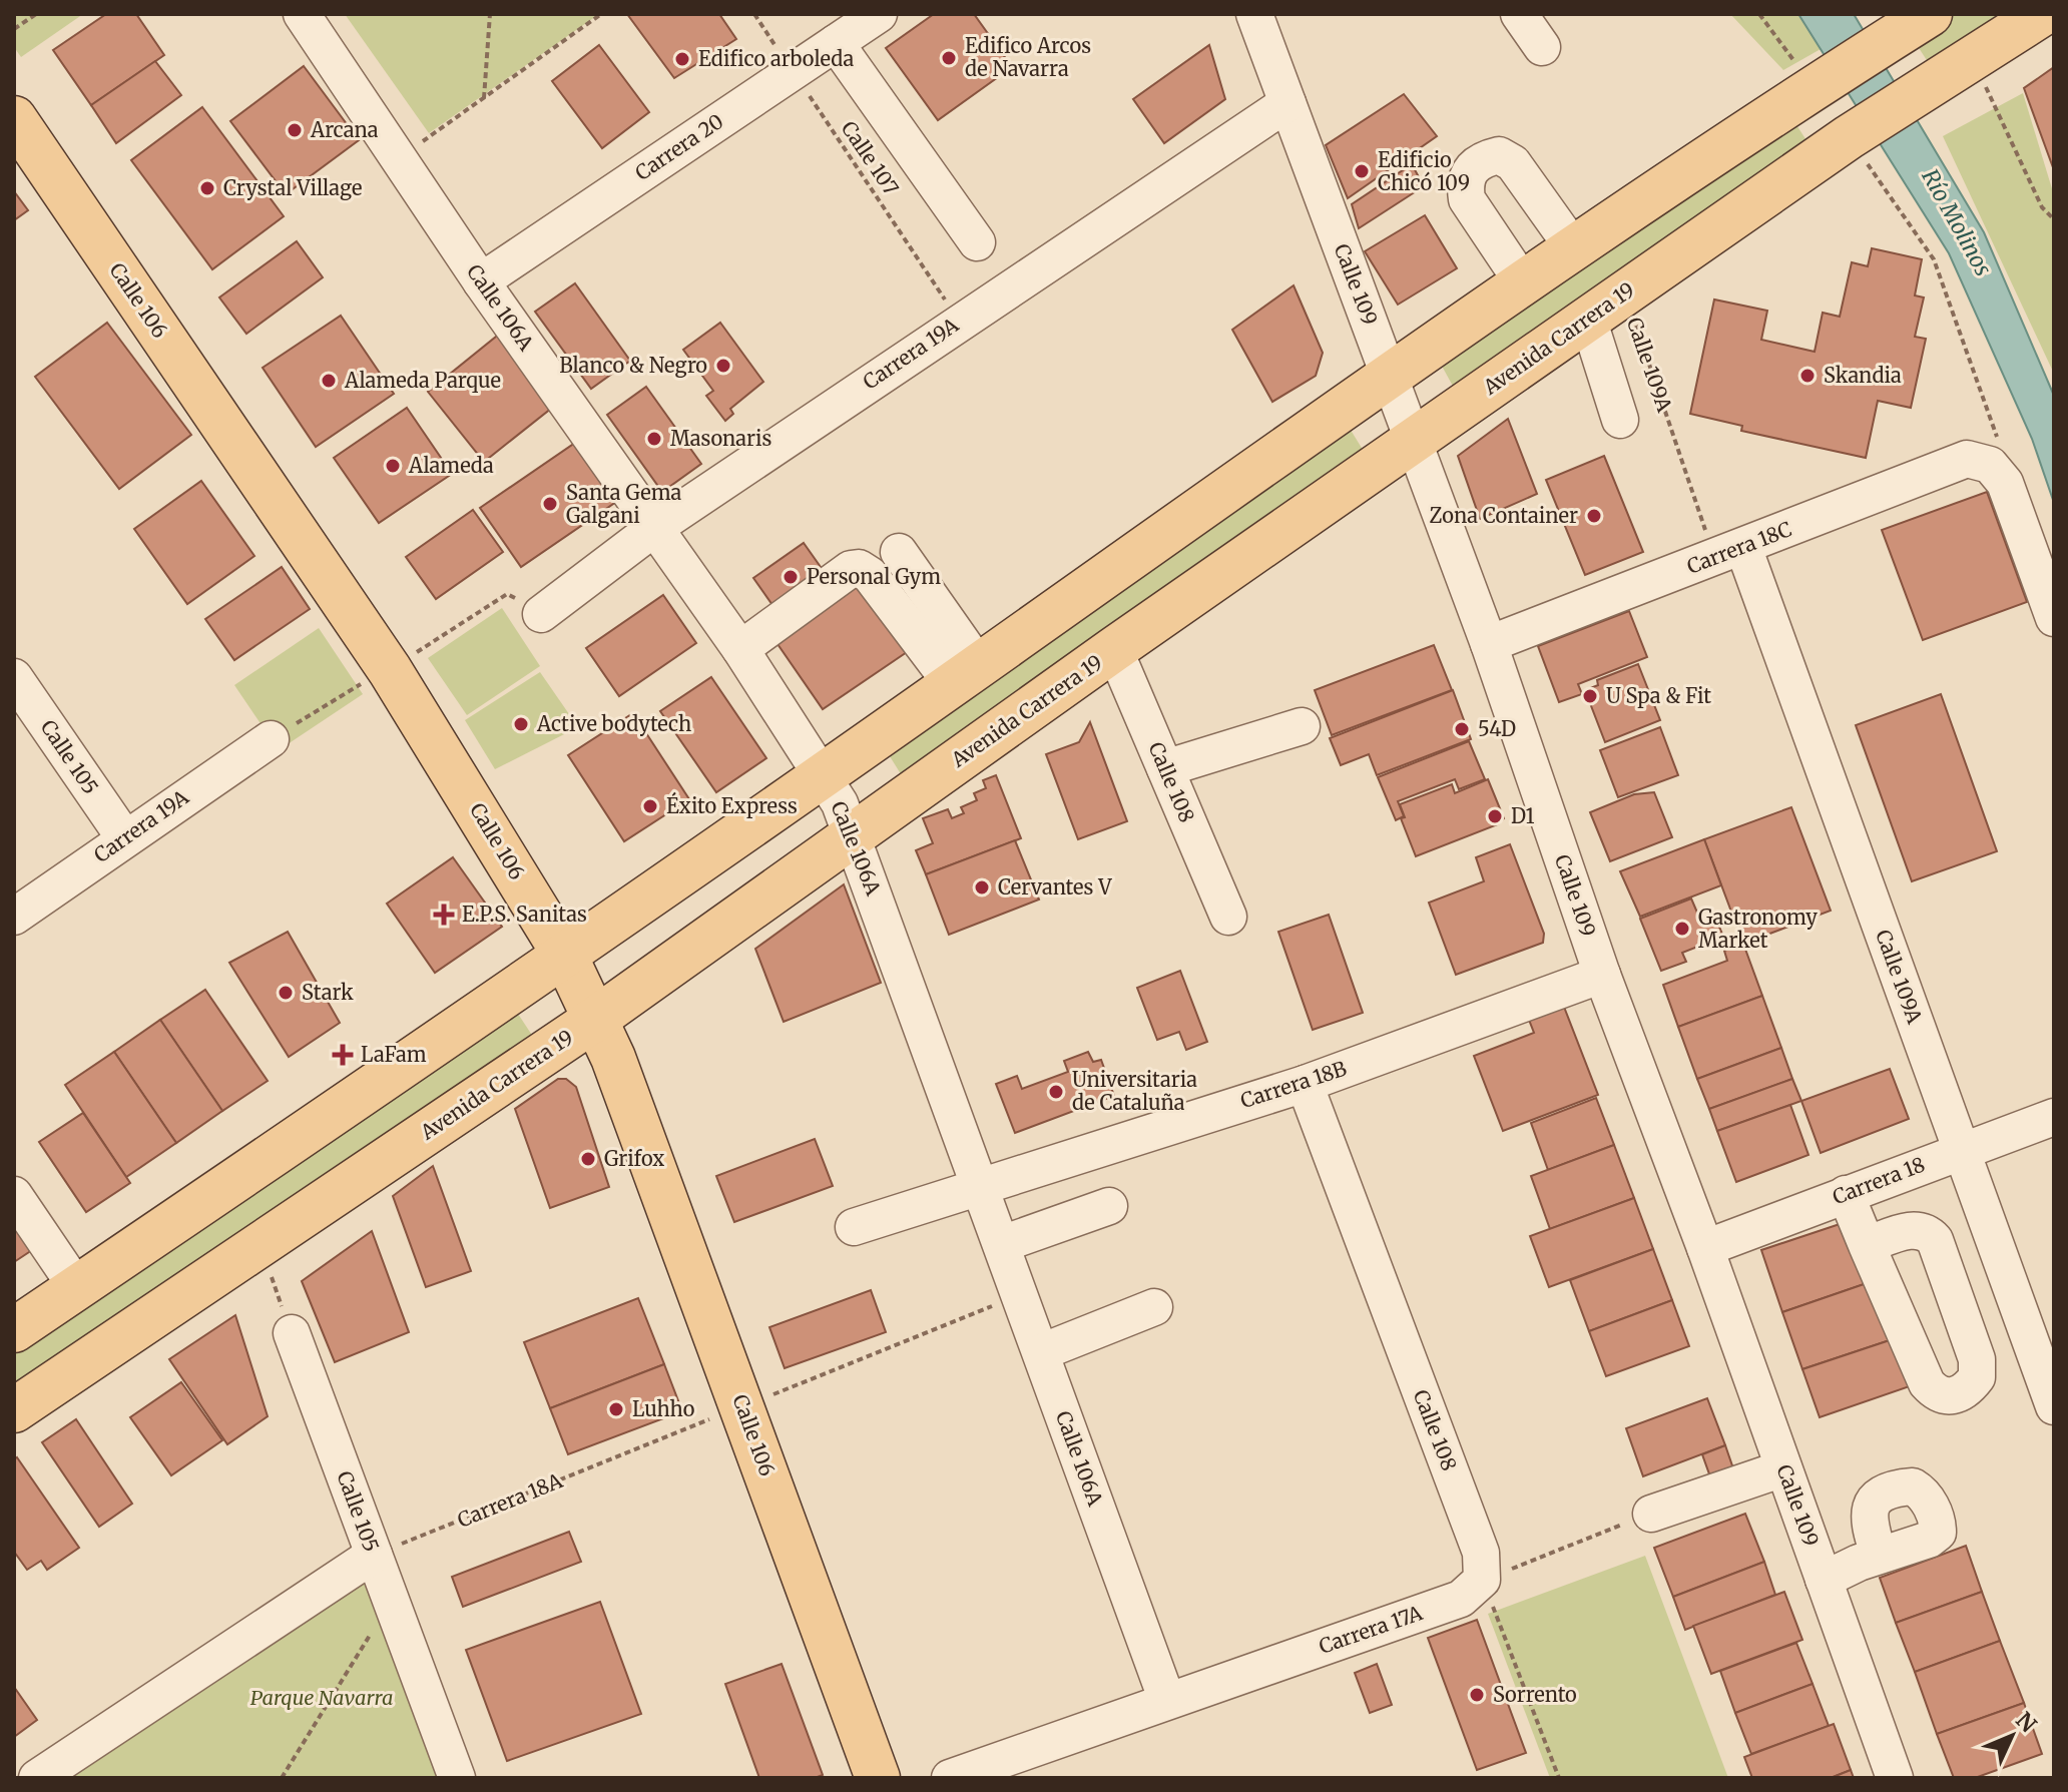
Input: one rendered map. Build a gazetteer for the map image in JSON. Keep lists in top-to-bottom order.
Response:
{
  "streets": {
    "main road": ["Calle 106", "Avenida Carrera 19"],
    "street": [
      "Carrera 20",
      "Calle 109",
      "Calle 106A",
      "Carrera 19A",
      "Calle 109A",
      "Carrera 18C",
      "Calle 105",
      "Calle 108",
      "Carrera 18B",
      "Carrera 18",
      "Carrera 17A"
    ],
    "path": ["Calle 107", "Carrera 18A"]
  },
  "crossings": [
    ["Carrera 20", "Calle 107"],
    ["Carrera 20", "Calle 106A"],
    ["Calle 107", "Carrera 19A"],
    ["Calle 109", "Avenida Carrera 19"],
    ["Calle 109", "Carrera 19A"],
    ["Calle 109", "Carrera 18C"],
    ["Calle 109", "Carrera 18B"],
    ["Calle 109", "Carrera 18"],
    ["Calle 106", "Avenida Carrera 19"],
    ["Calle 106", "Carrera 18A"],
    ["Calle 106A", "Avenida Carrera 19"],
    ["Calle 106A", "Carrera 19A"],
    ["Calle 106A", "Carrera 18B"],
    ["Calle 106A", "Carrera 18A"],
    ["Calle 106A", "Carrera 17A"],
    ["Avenida Carrera 19", "Calle 108"],
    ["Carrera 19A", "Calle 105"],
    ["Calle 109A", "Carrera 18C"],
    ["Calle 109A", "Carrera 18"],
    ["Calle 105", "Carrera 18A"],
    ["Calle 108", "Carrera 18B"],
    ["Calle 108", "Carrera 17A"]
  ],
  "water": ["Río Molinos"],
  "parks": ["Parque Navarra"],
  "places": {
    "other": [
      "Edifico Arcos de Navarra",
      "Edifico arboleda",
      "Arcana",
      "Edificio Chicó 109",
      "Crystal Village",
      "Blanco & Negro",
      "Skandia",
      "Alameda Parque",
      "Masonaris",
      "Alameda",
      "Santa Gema Galgani",
      "Zona Container",
      "Personal Gym",
      "U Spa & Fit",
      "Active bodytech",
      "54D",
      "Éxito Express",
      "D1",
      "Cervantes V",
      "Gastronomy Market",
      "Stark",
      "Universitaria de Cataluña",
      "Grifox",
      "Luhho",
      "Sorrento"
    ],
    "health": ["E.P.S. Sanitas", "LaFam"]
  },
  "north": "top right"
}
